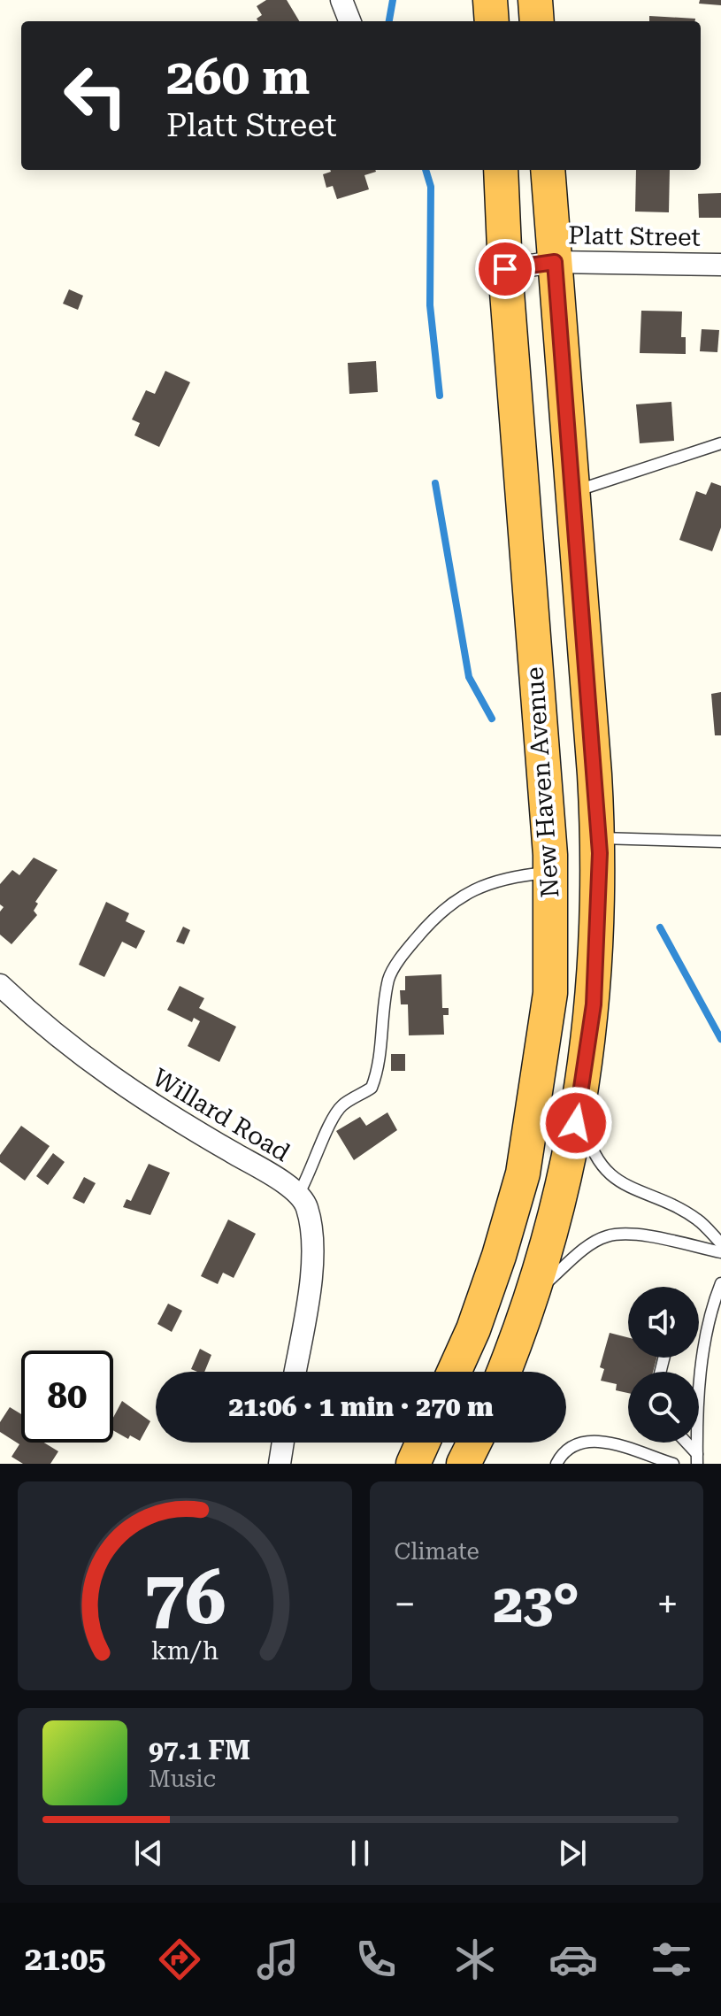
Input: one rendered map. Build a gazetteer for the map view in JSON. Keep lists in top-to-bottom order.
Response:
{
  "streets": {
    "highway": ["New Haven Avenue"],
    "street": ["Platt Street", "Willard Road"]
  },
  "crossings": [
    ["Platt Street", "New Haven Avenue"]
  ],
  "page": {
    "turn": ["260 m", "Platt Street"],
    "limit": "80",
    "trip": "21:06 · 1 min · 270 m",
    "tile": "Climate",
    "heat": ["−", "23°", "+"],
    "song": ["97.1 FM", "Music"],
    "tabs": "21:05",
    "gauge": ["76", "km/h"]
  }
}
